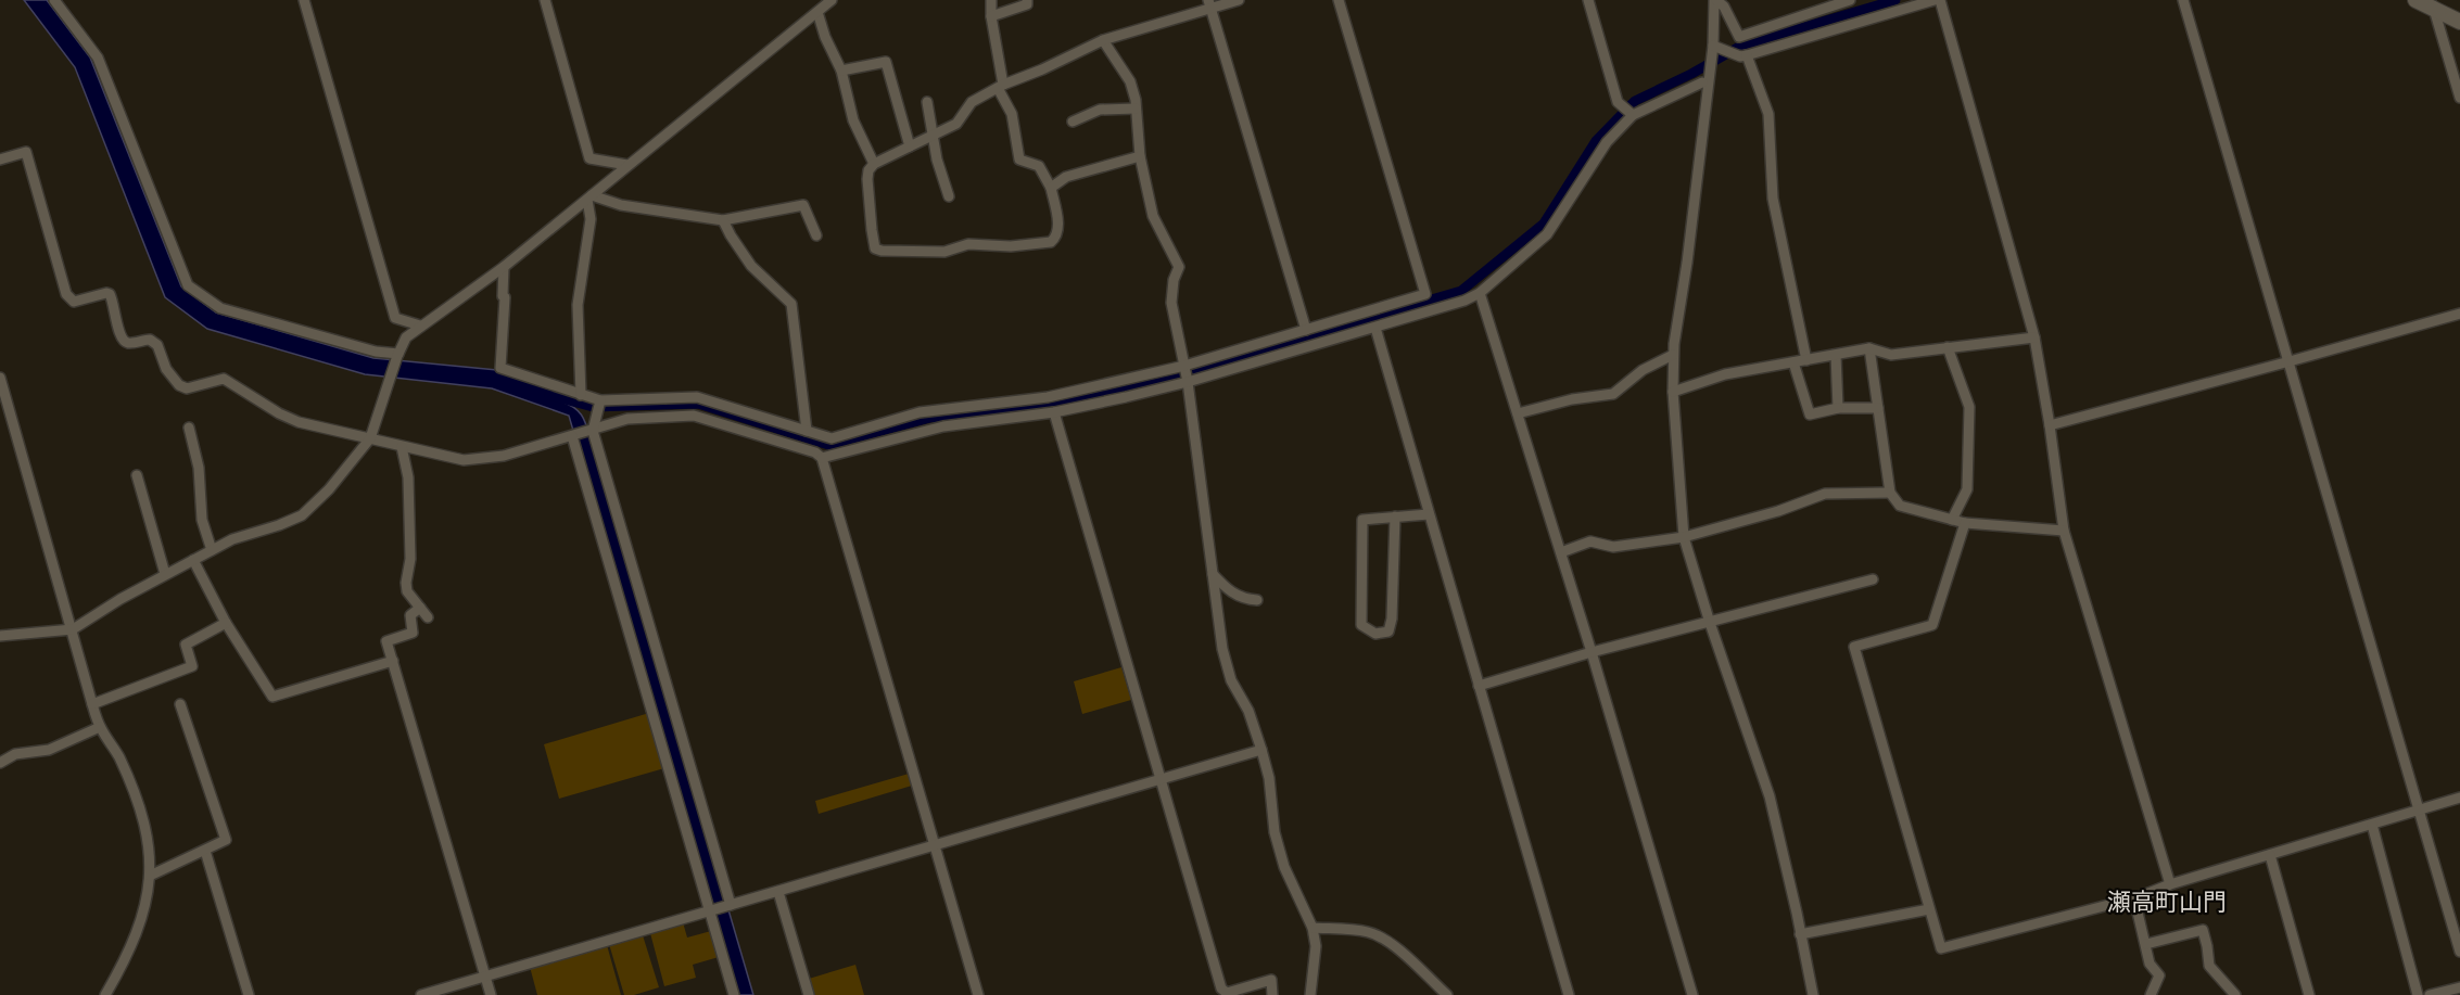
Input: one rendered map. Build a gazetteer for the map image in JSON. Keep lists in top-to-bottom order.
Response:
{
  "districts": ["瀬高町山門"]
}
